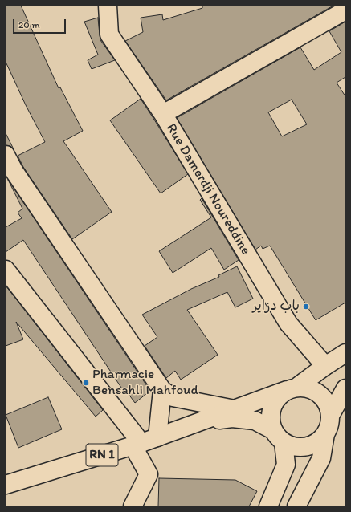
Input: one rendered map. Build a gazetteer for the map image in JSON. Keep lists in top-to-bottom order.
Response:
{
  "streets": {
    "street": ["Rue Damerdji Noureddine", "RN 1"]
  },
  "places": ["باب دزاير", "Pharmacie Bensahli Mahfoud"],
  "scale_bar": "20 m"
}
